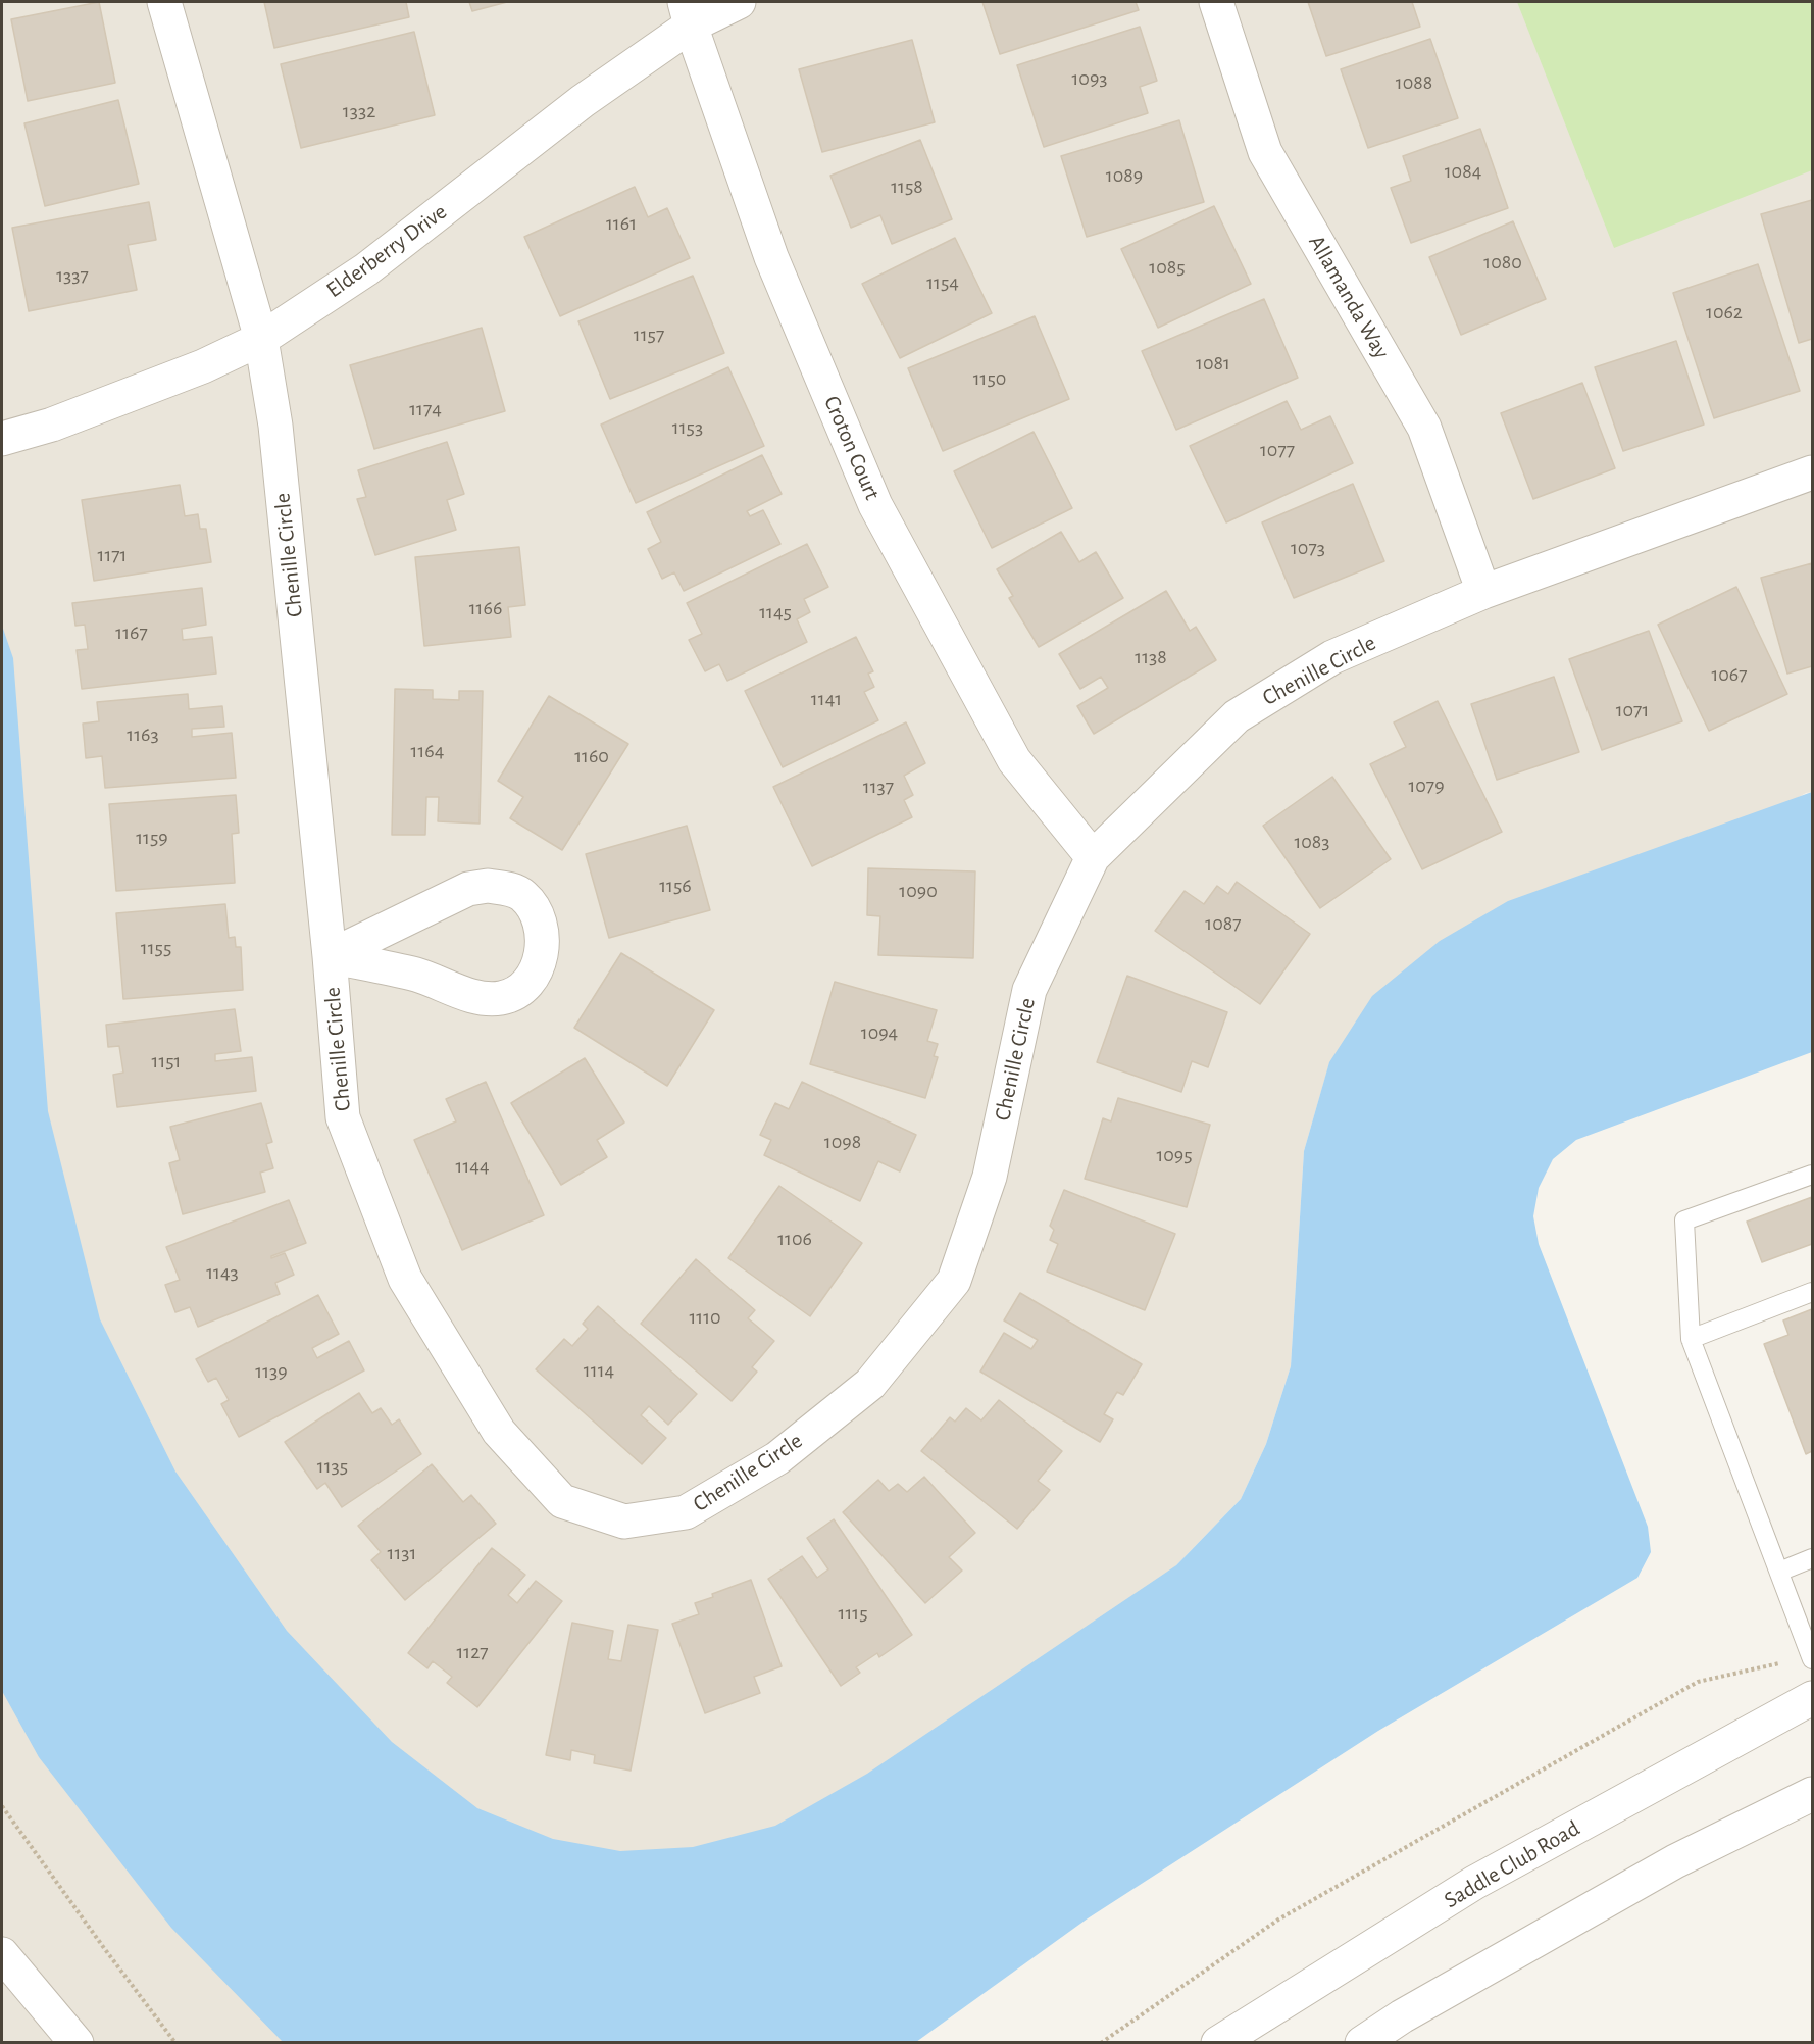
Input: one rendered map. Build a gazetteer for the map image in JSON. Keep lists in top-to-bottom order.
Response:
{
  "streets": {
    "street": [
      "Elderberry Drive",
      "Allamanda Way",
      "Croton Court",
      "Chenille Circle",
      "Saddle Club Road"
    ]
  },
  "crossings": [
    ["Elderberry Drive", "Croton Court"],
    ["Elderberry Drive", "Chenille Circle"],
    ["Allamanda Way", "Chenille Circle"],
    ["Croton Court", "Chenille Circle"]
  ],
  "house_numbers": [
    "1093",
    "1088",
    "1332",
    "1084",
    "1089",
    "1158",
    "1161",
    "1080",
    "1085",
    "1337",
    "1154",
    "1062",
    "1157",
    "1081",
    "1150",
    "1174",
    "1153",
    "1077",
    "1073",
    "1171",
    "1166",
    "1145",
    "1167",
    "1138",
    "1067",
    "1141",
    "1071",
    "1163",
    "1164",
    "1160",
    "1079",
    "1137",
    "1159",
    "1083",
    "1156",
    "1090",
    "1087",
    "1155",
    "1094",
    "1151",
    "1098",
    "1095",
    "1144",
    "1106",
    "1143",
    "1110",
    "1114",
    "1139",
    "1135",
    "1131",
    "1115",
    "1127"
  ]
}
